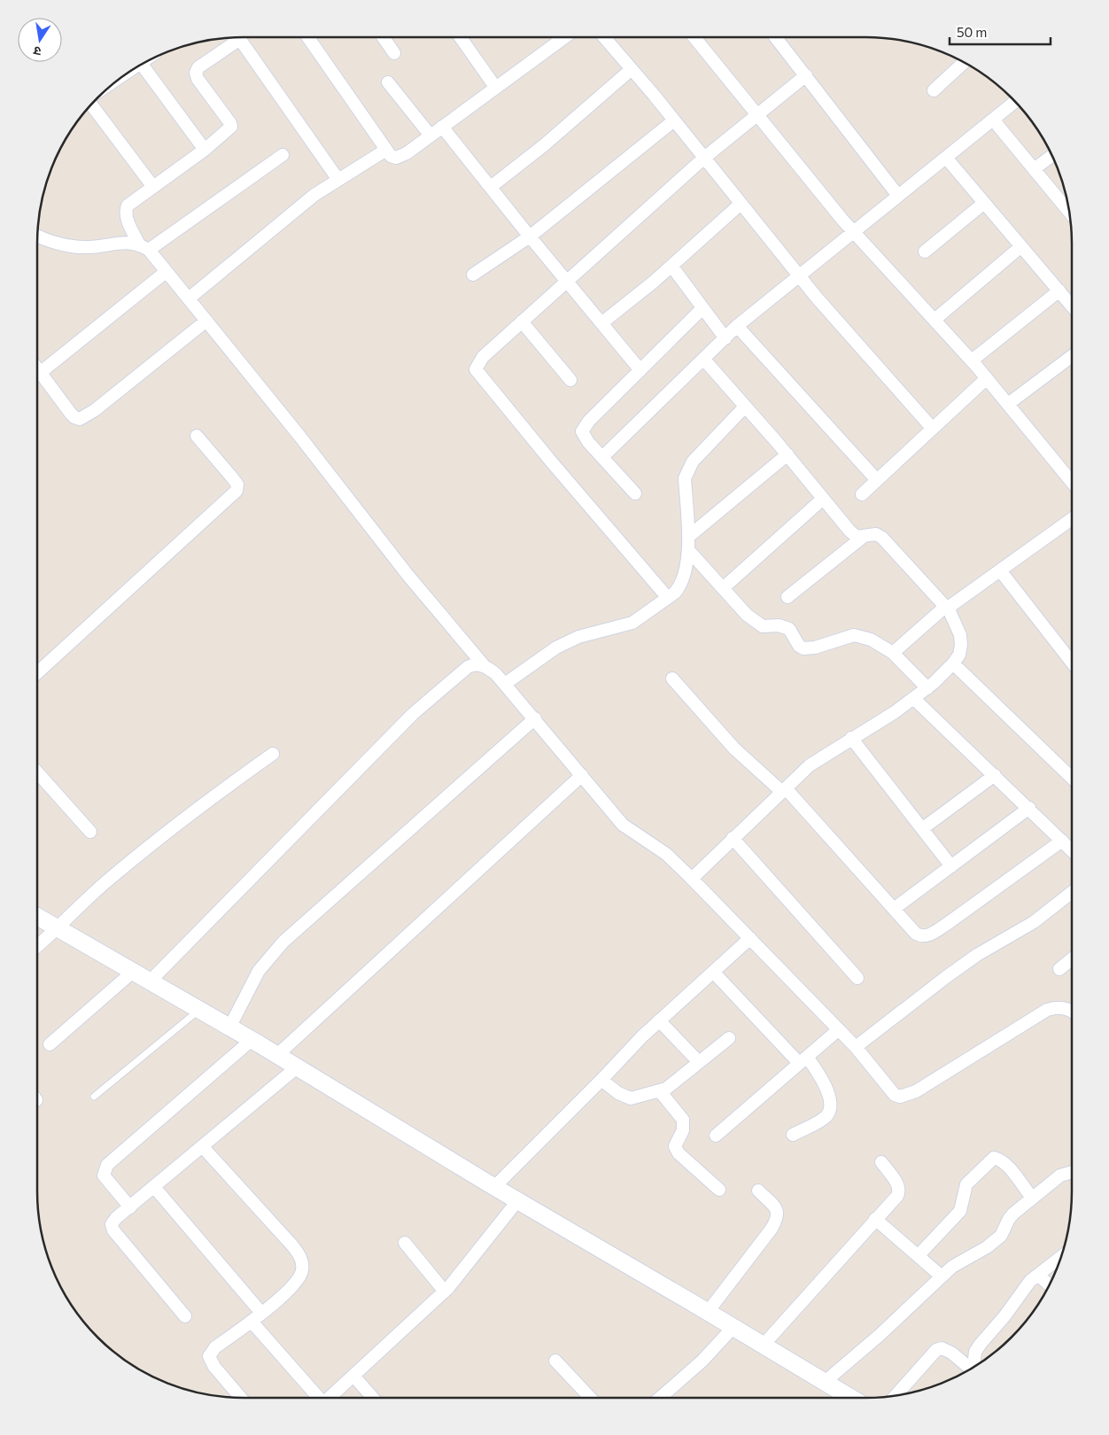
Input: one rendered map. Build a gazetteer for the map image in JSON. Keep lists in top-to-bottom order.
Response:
{
  "scale_bar": "50 m",
  "north": "bottom"
}
